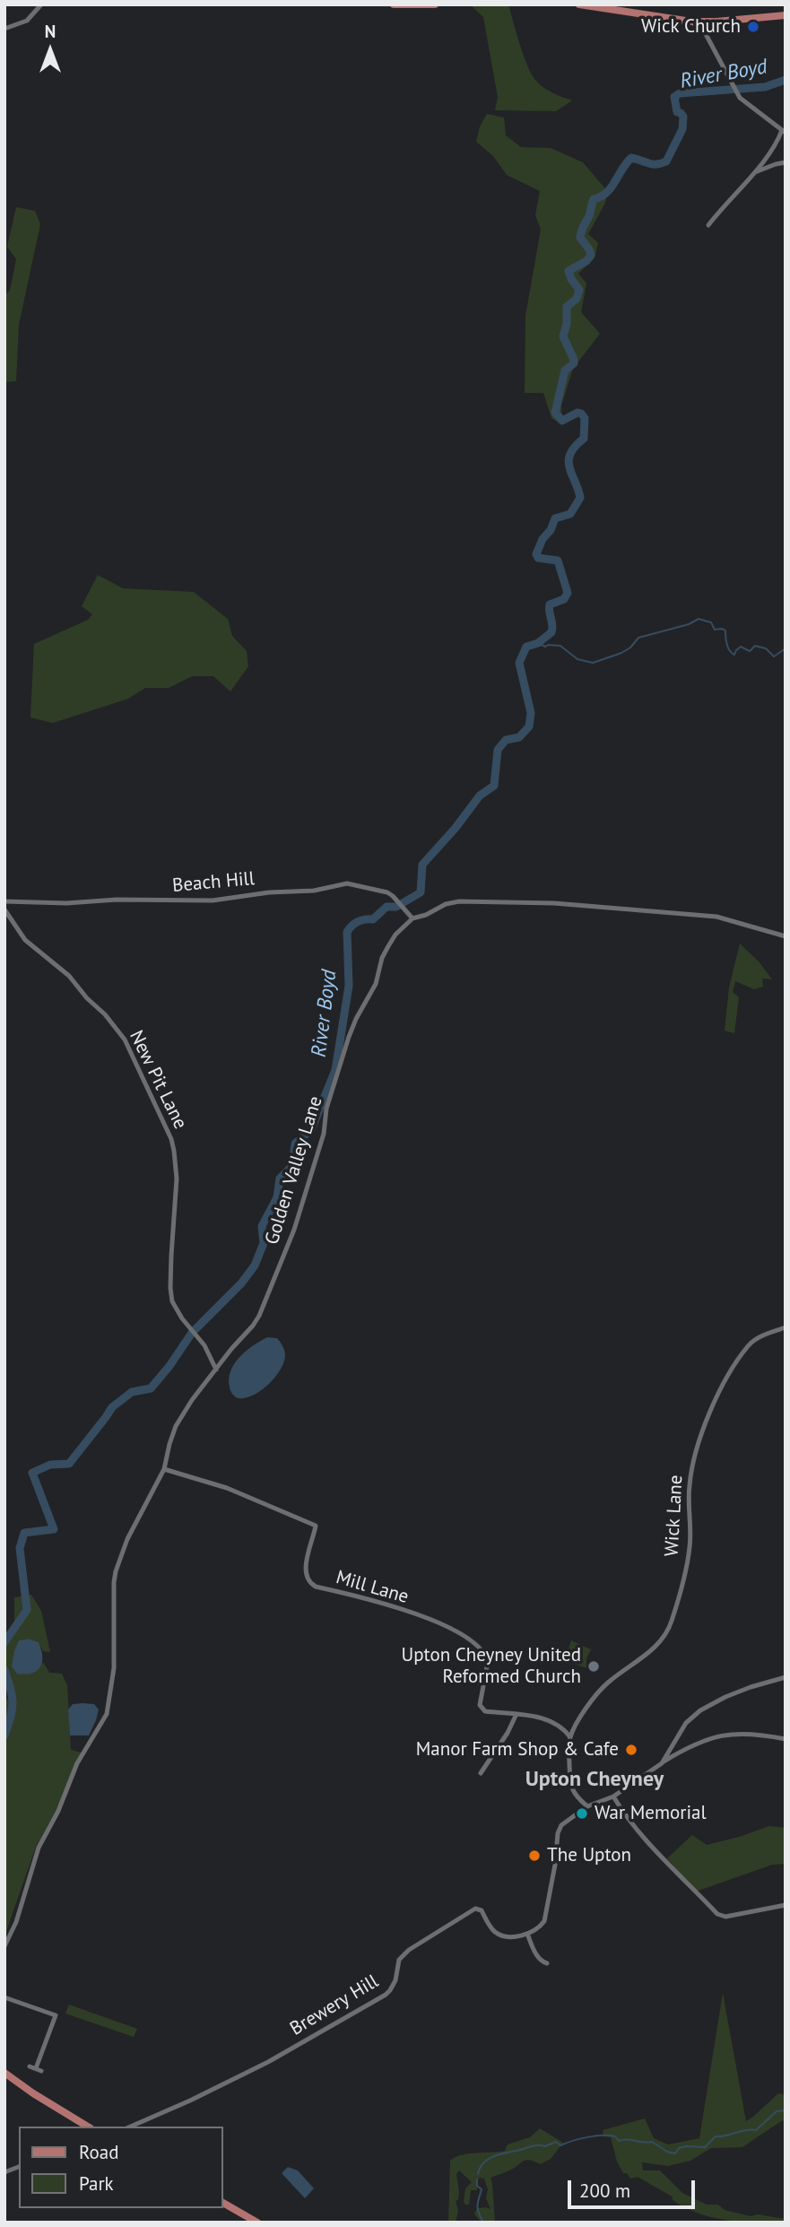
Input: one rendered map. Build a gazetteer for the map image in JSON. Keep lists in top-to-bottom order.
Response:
{
  "streets": {
    "street": [
      "Beach Hill",
      "New Pit Lane",
      "Golden Valley Lane",
      "Wick Lane",
      "Mill Lane",
      "Brewery Hill"
    ]
  },
  "crossings": [
    ["Beach Hill", "Golden Valley Lane"],
    ["New Pit Lane", "Golden Valley Lane"],
    ["Golden Valley Lane", "Mill Lane"],
    ["Wick Lane", "Mill Lane"]
  ],
  "districts": ["Upton Cheyney"],
  "water": ["River Boyd"],
  "places": [
    "Wick Church",
    "Upton Cheyney United Reformed Church",
    "Manor Farm Shop & Cafe",
    "War Memorial",
    "The Upton"
  ],
  "legend": ["Road", "Park"],
  "scale_bar": "200 m",
  "north": "top"
}
